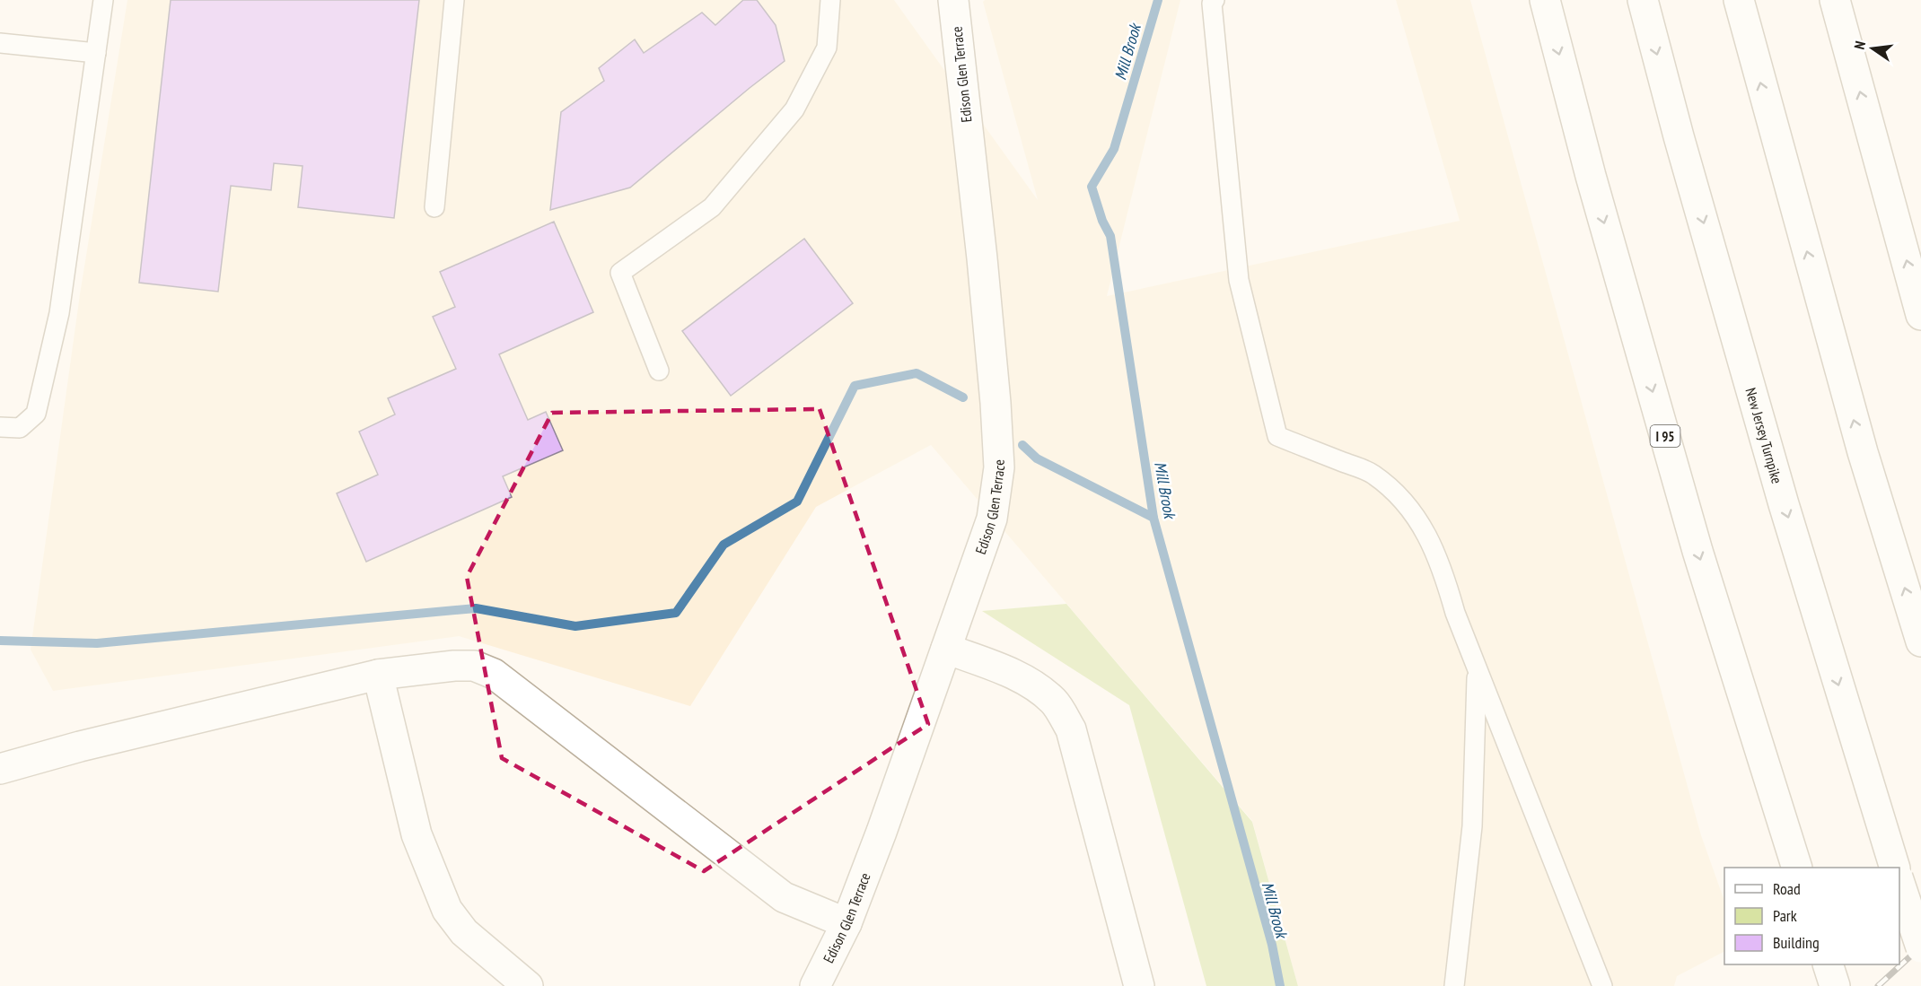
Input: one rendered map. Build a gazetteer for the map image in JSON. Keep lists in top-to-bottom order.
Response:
{
  "streets": {
    "main road": ["Edison Glen Terrace", "I 95", "New Jersey Turnpike"]
  },
  "water": ["Mill Brook"],
  "legend": ["Road", "Park", "Building"],
  "north": "left"
}
